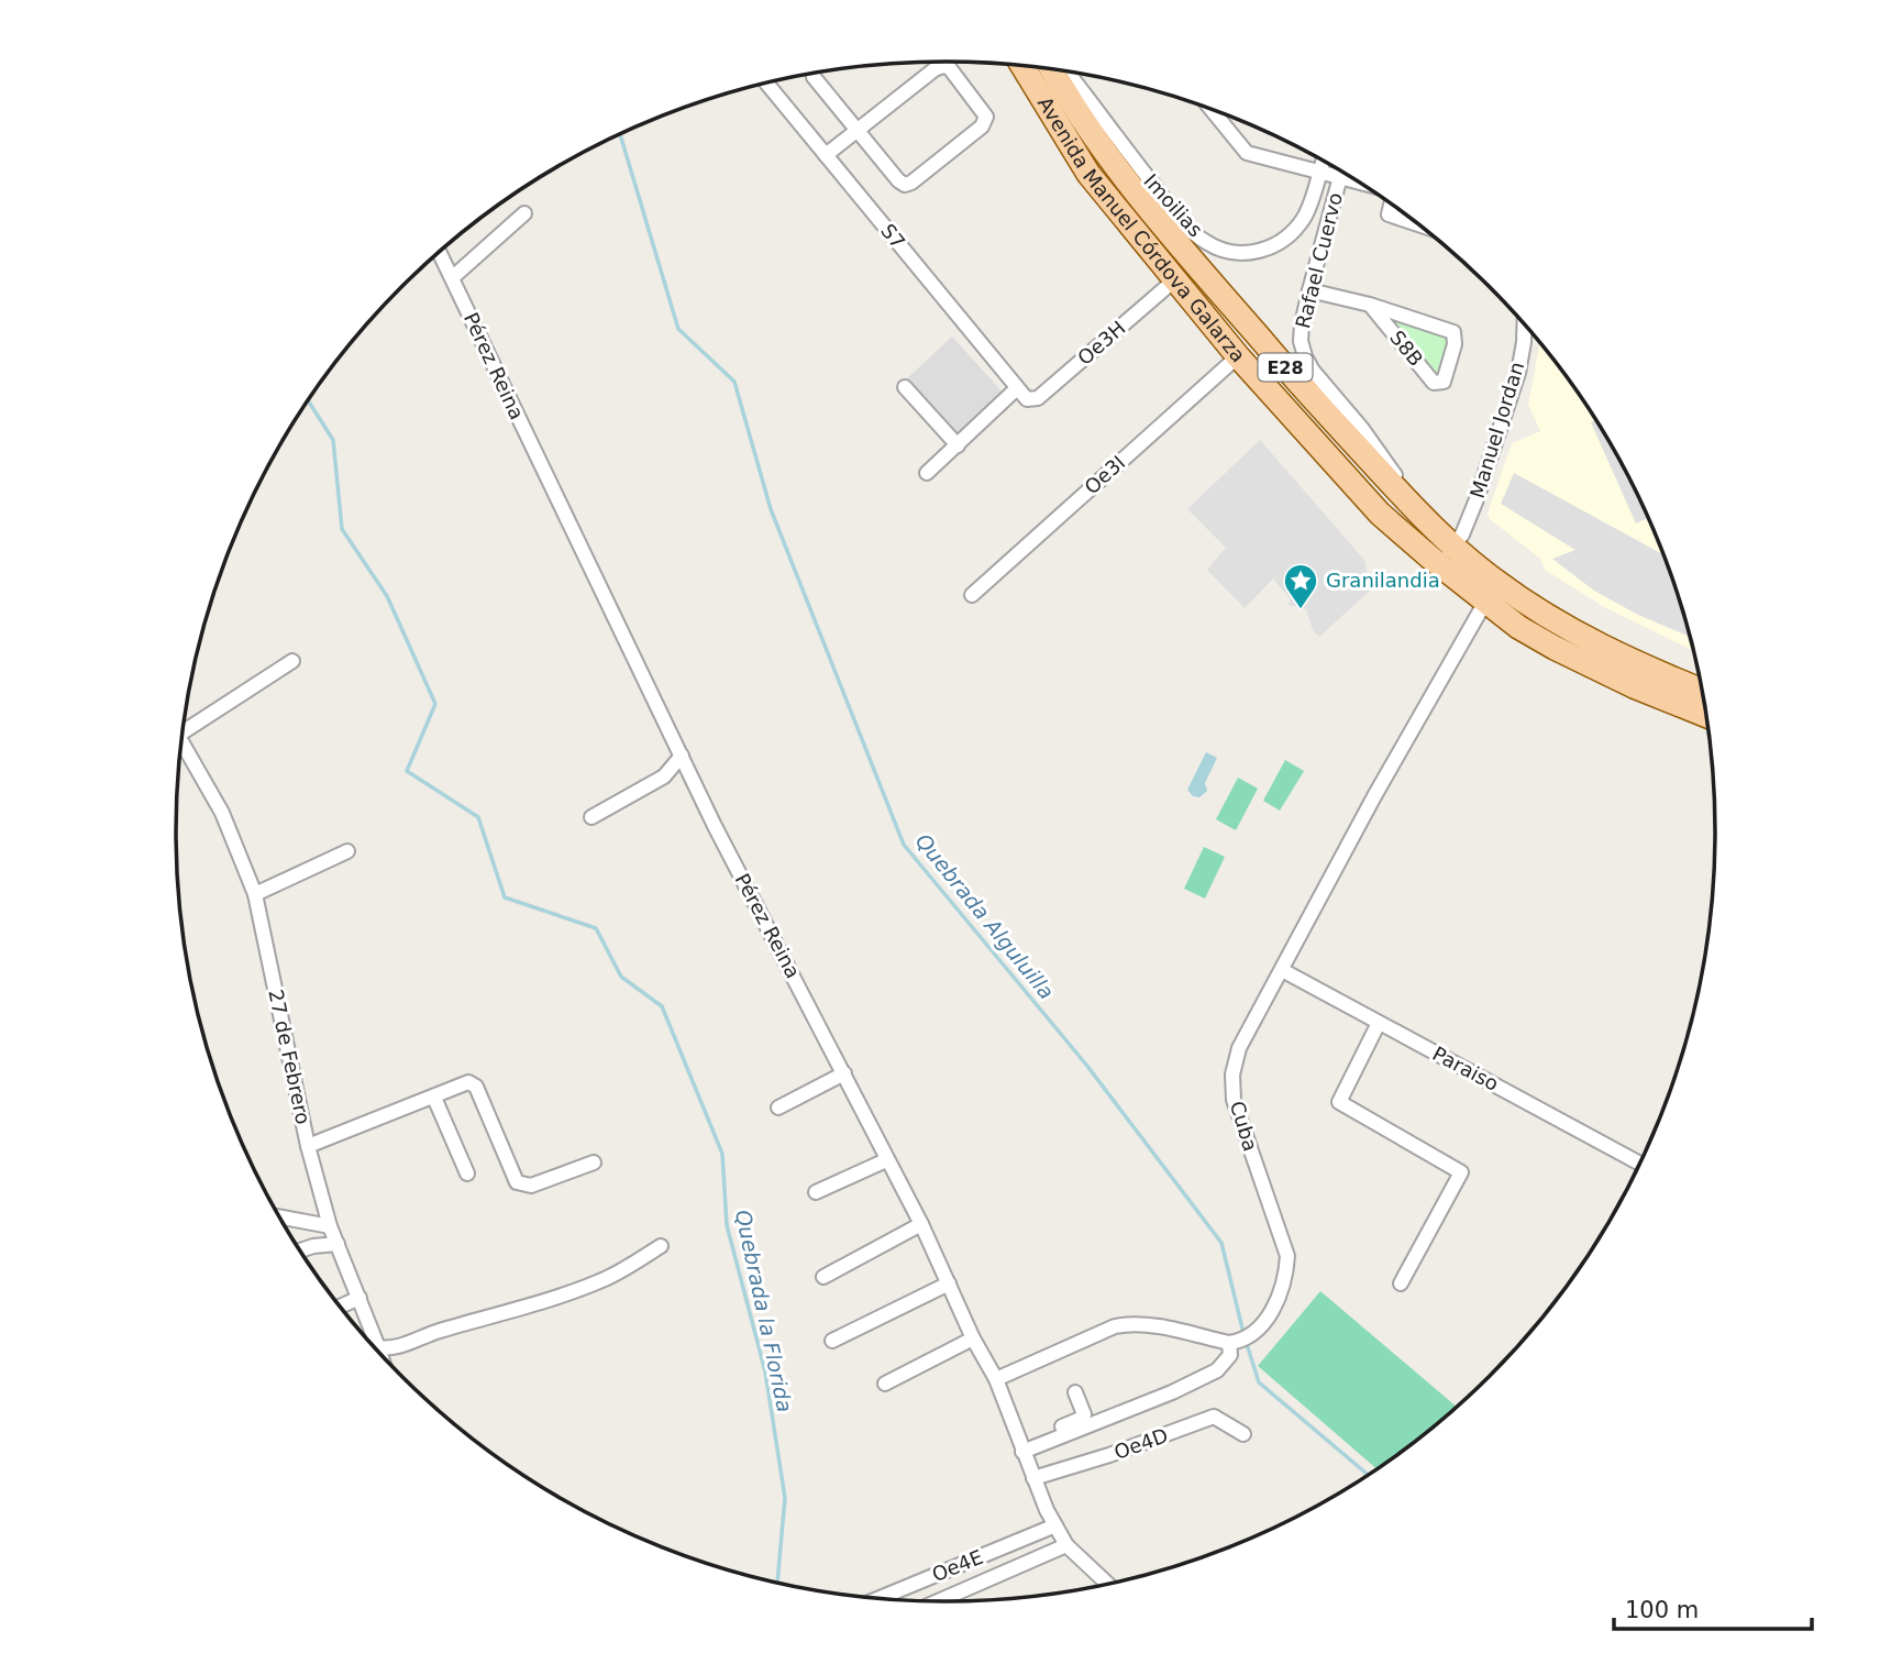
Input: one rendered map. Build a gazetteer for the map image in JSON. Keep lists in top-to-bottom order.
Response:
{
  "streets": {
    "main road": ["Avenida Manuel Córdova Galarza", "E28"],
    "street": [
      "Imoilias",
      "S7",
      "Rafael Cuervo",
      "Oe3H",
      "S8B",
      "Pérez Reina",
      "Manuel Jordan",
      "Oe3I",
      "27 de Febrero",
      "Paraiso",
      "Cuba",
      "Oe4D",
      "Oe4E"
    ]
  },
  "crossings": [
    ["Avenida Manuel Córdova Galarza", "Rafael Cuervo"],
    ["Avenida Manuel Córdova Galarza", "Oe3H"],
    ["Avenida Manuel Córdova Galarza", "Manuel Jordan"],
    ["Avenida Manuel Córdova Galarza", "Oe3I"],
    ["Avenida Manuel Córdova Galarza", "Cuba"],
    ["S7", "Oe3H"],
    ["Rafael Cuervo", "S8B"],
    ["Pérez Reina", "Oe4D"],
    ["Pérez Reina", "Oe4E"],
    ["Paraiso", "Cuba"]
  ],
  "water": ["Quebrada Alguluilla", "Quebrada la Florida"],
  "places": {
    "place": ["Granilandia"]
  },
  "scale_bar": "100 m"
}
